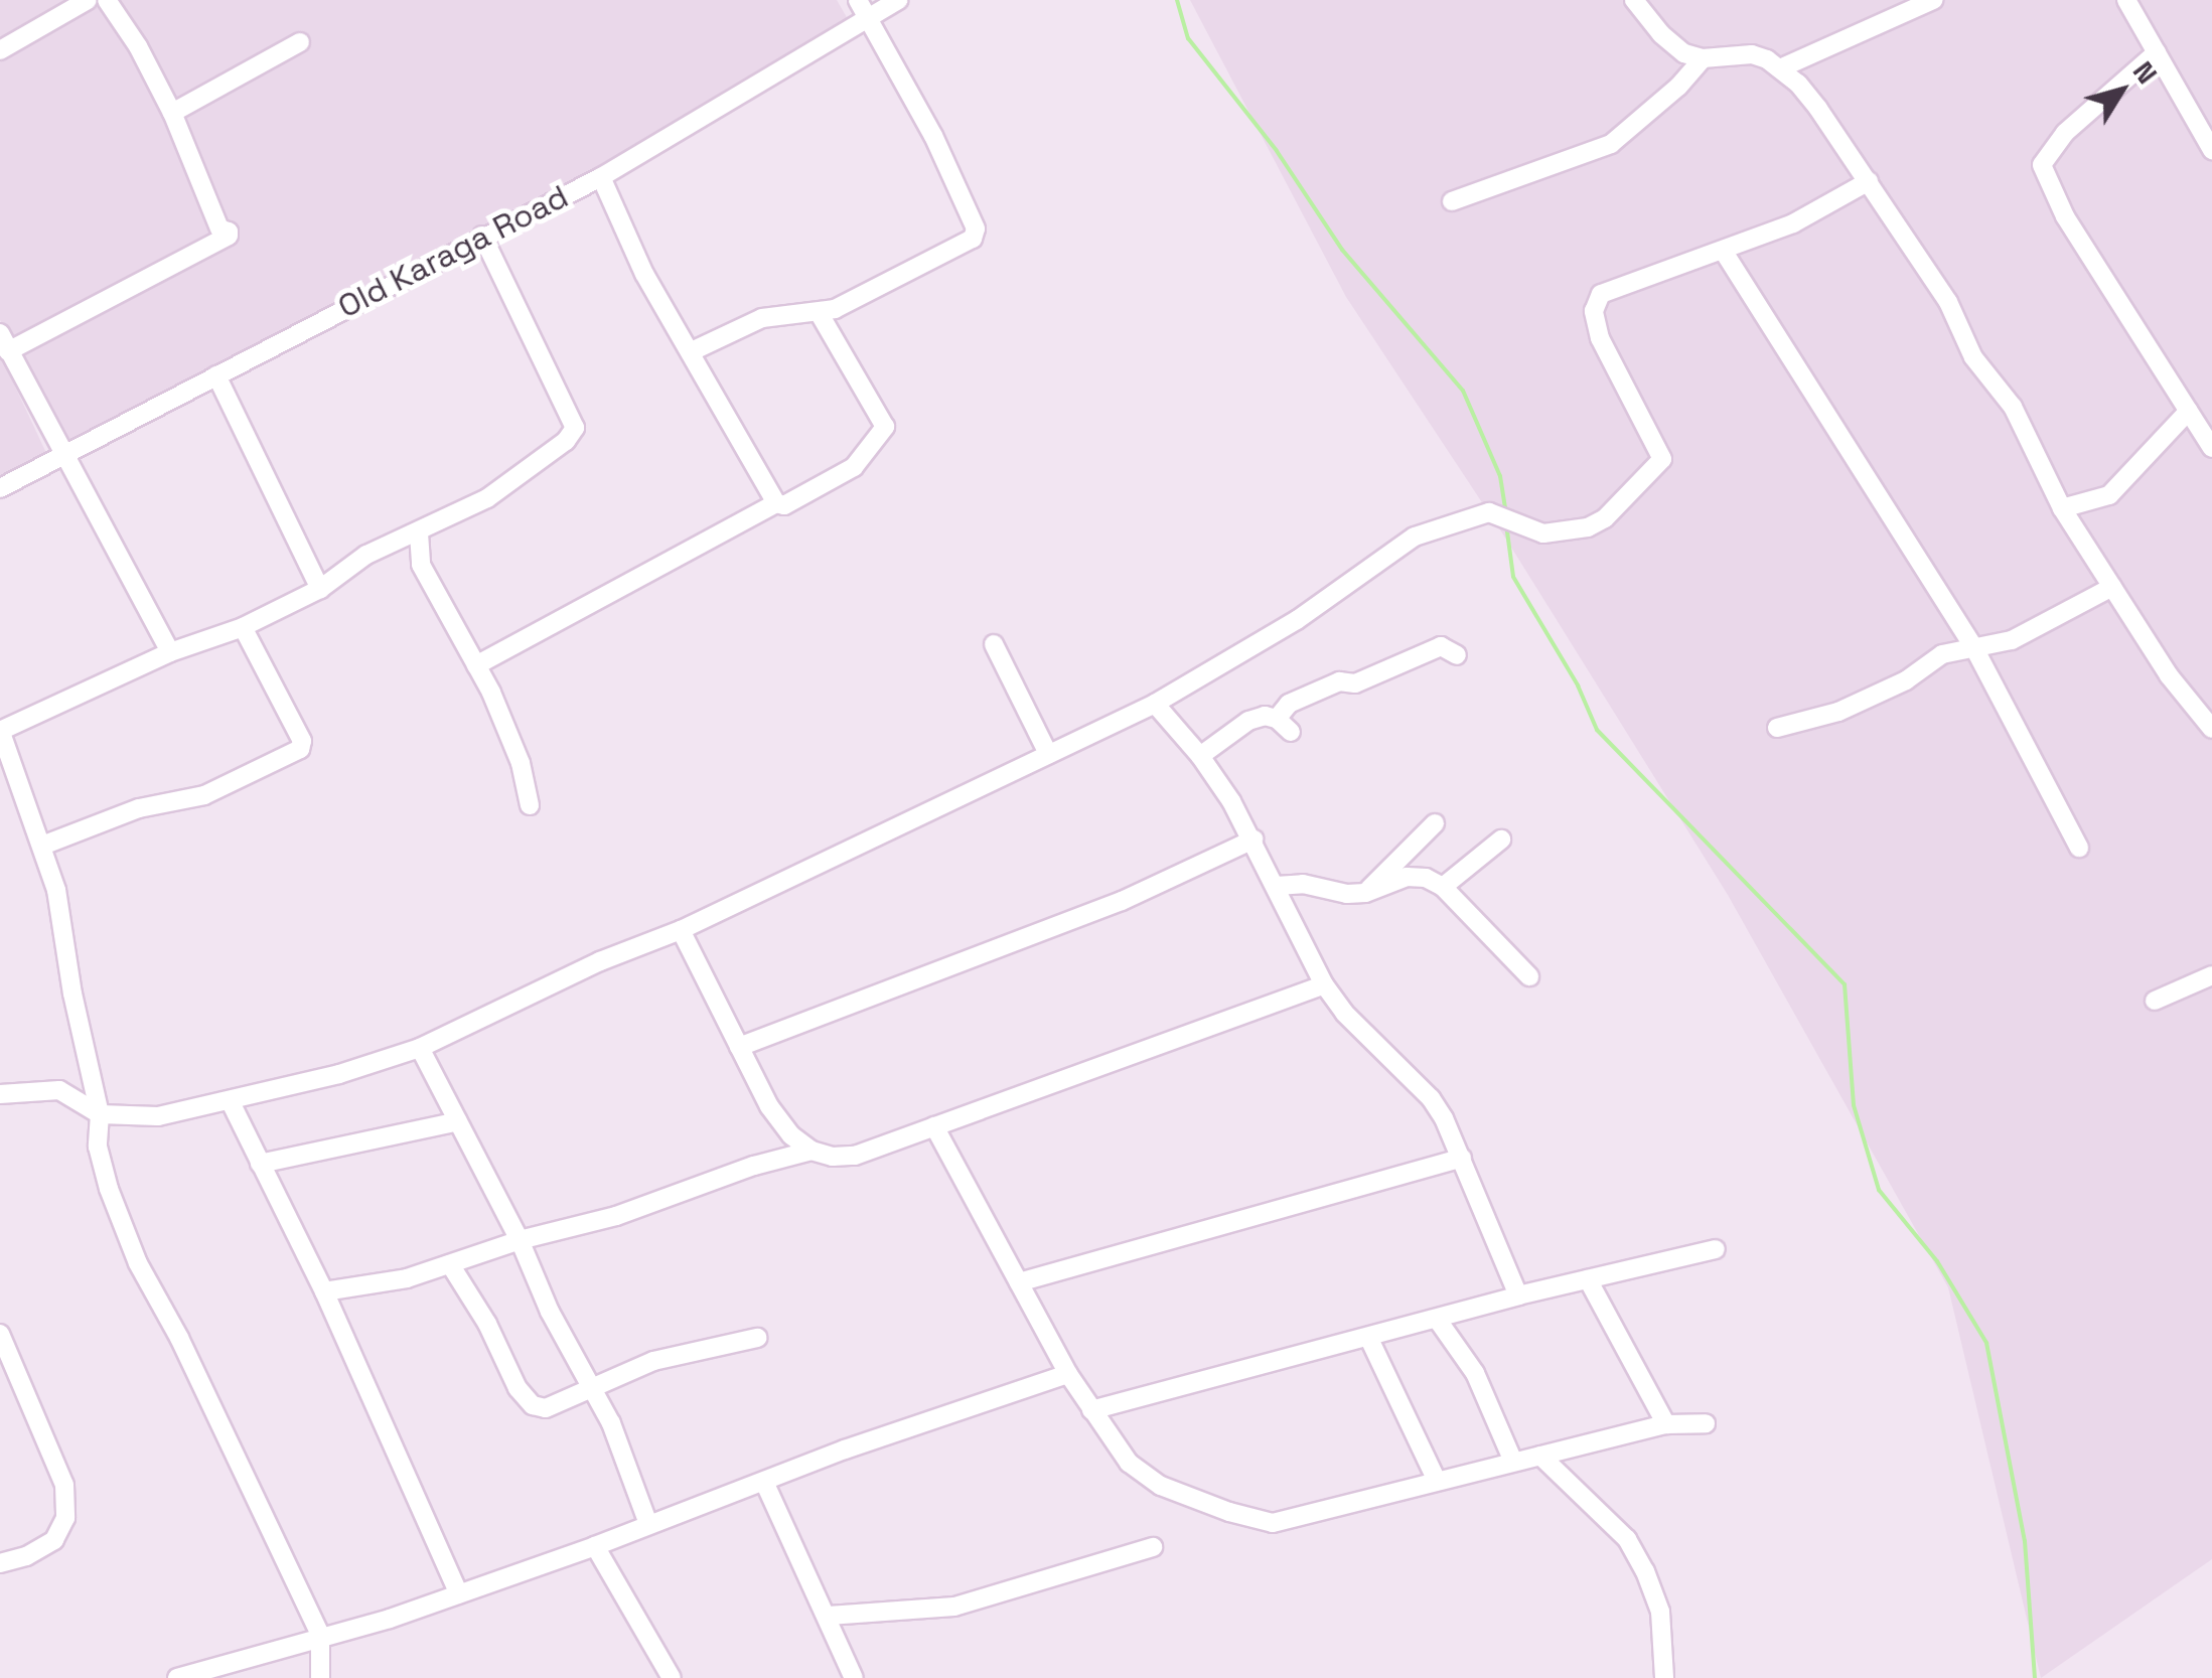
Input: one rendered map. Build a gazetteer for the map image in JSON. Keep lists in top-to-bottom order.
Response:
{
  "streets": {
    "street": ["Old Karaga Road"]
  },
  "north": "top right"
}
